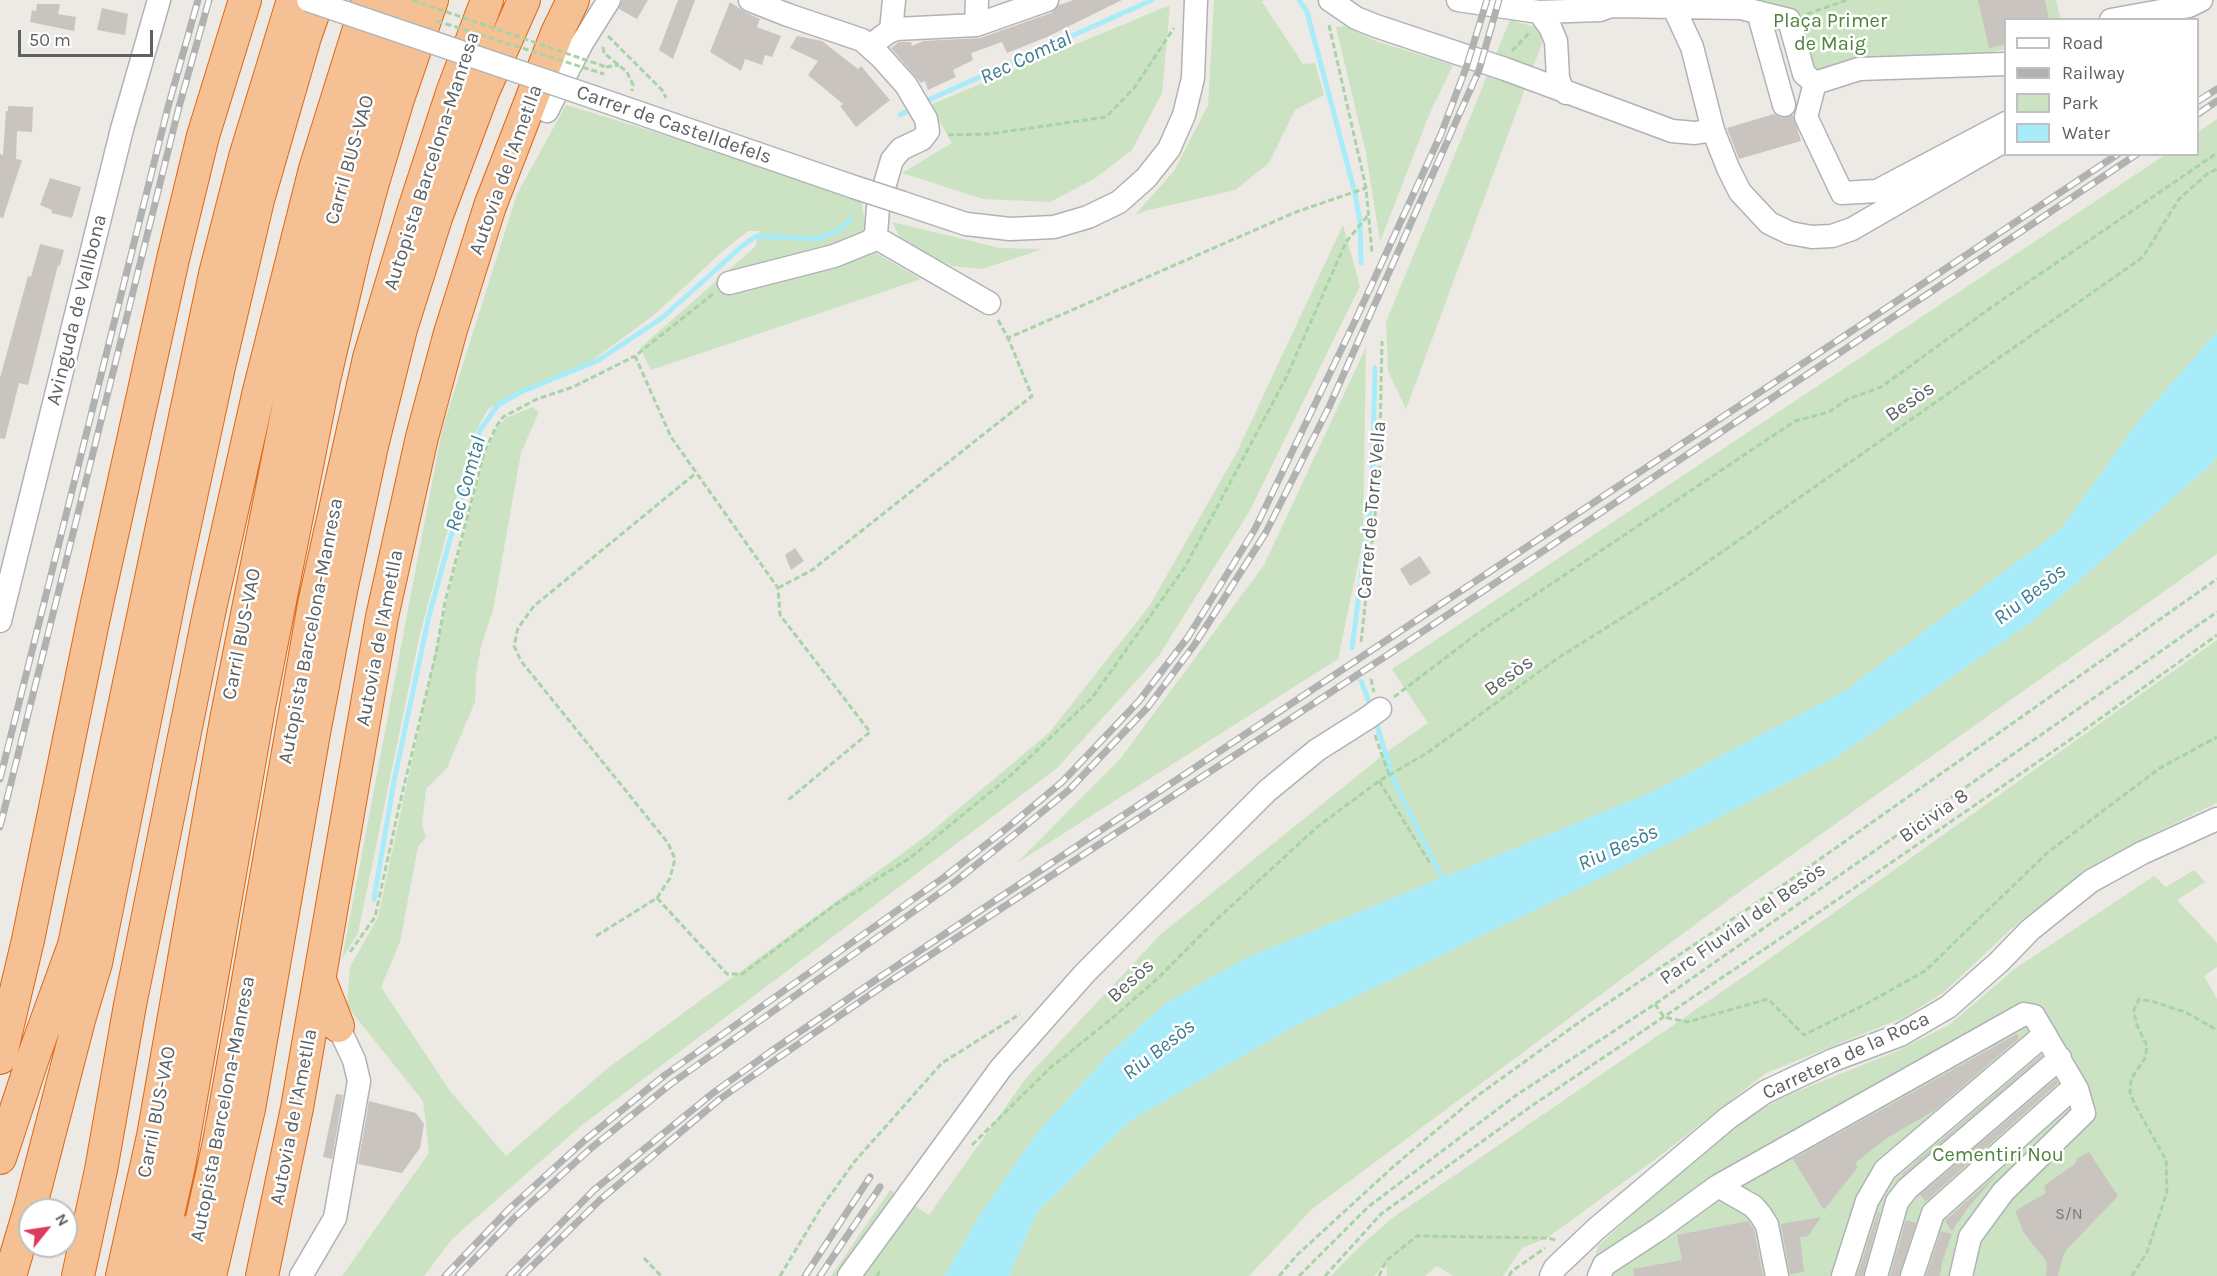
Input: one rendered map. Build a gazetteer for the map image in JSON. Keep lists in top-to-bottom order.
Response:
{
  "streets": {
    "highway": ["Carril BUS-VAO", "Autopista Barcelona-Manresa", "Autovia de l'Ametlla"],
    "street": ["Carrer de Castelldefels", "Avinguda de Vallbona", "Carretera de la Roca"],
    "path": [
      "Besòs",
      "Carrer de Torre Vella",
      "Bicivia 8",
      "Parc Fluvial del Besòs"
    ]
  },
  "crossings": [
    ["Bicivia 8", "Parc Fluvial del Besòs"]
  ],
  "water": ["Rec Comtal", "Riu Besòs"],
  "parks": ["Plaça Primer de Maig", "Cementiri Nou"],
  "house_numbers": ["S/N"],
  "legend": [
    "Road",
    "Railway",
    "Park",
    "Water"
  ],
  "scale_bar": "50 m",
  "north": "top right"
}
